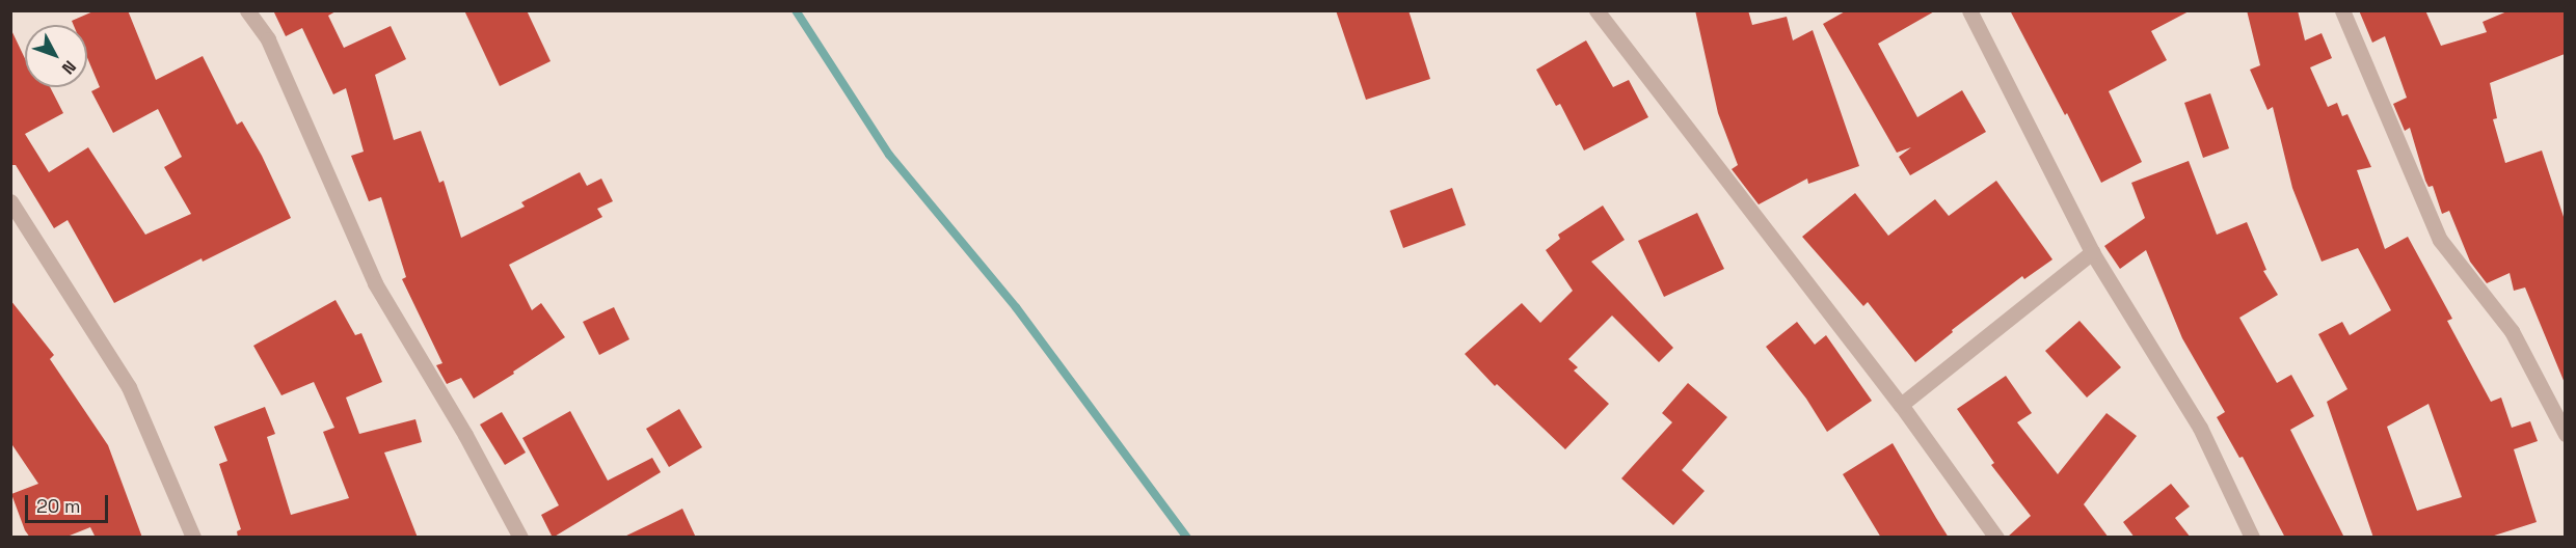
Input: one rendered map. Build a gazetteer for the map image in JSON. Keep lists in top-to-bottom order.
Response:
{
  "scale_bar": "20 m",
  "north": "bottom right"
}
